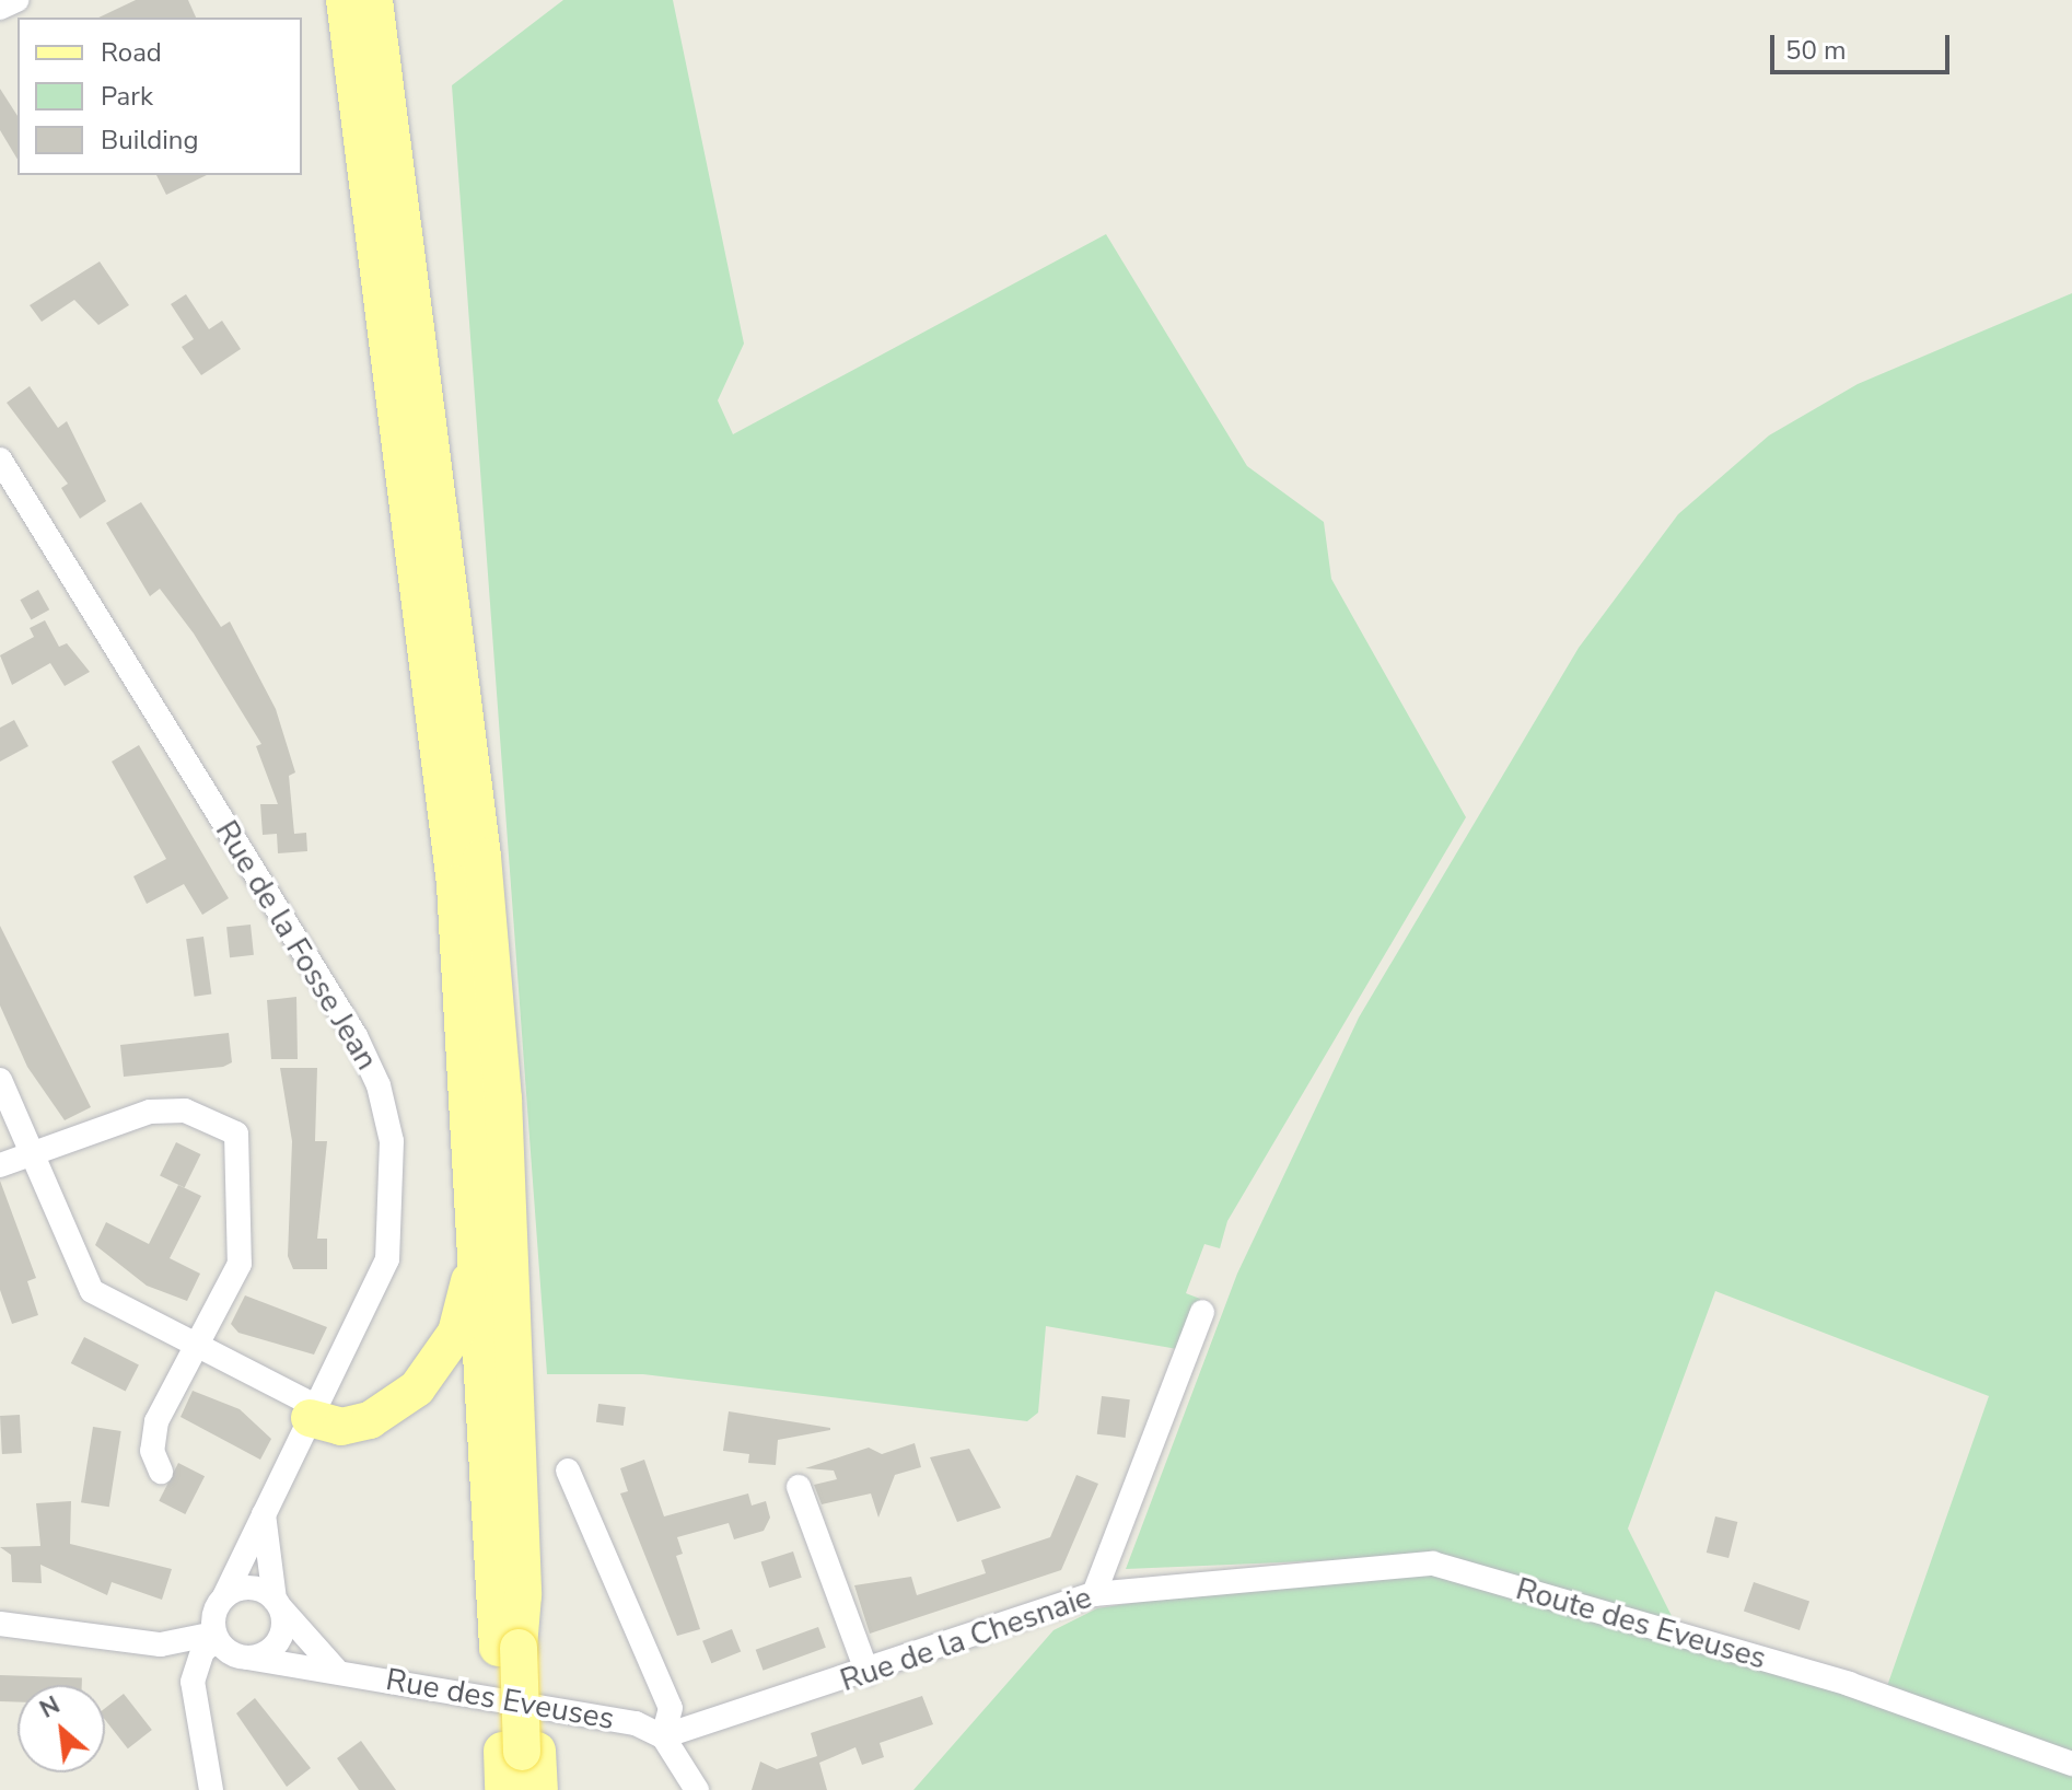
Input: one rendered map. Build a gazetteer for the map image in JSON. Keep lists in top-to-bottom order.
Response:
{
  "streets": {
    "street": [
      "Rue de la Fosse Jean",
      "Route des Eveuses",
      "Rue de la Chesnaie",
      "Rue des Eveuses"
    ]
  },
  "crossings": [
    ["Rue de la Fosse Jean", "Rue des Eveuses"],
    ["Route des Eveuses", "Rue de la Chesnaie"],
    ["Rue de la Chesnaie", "Rue des Eveuses"]
  ],
  "legend": ["Road", "Park", "Building"],
  "scale_bar": "50 m",
  "north": "top left"
}
